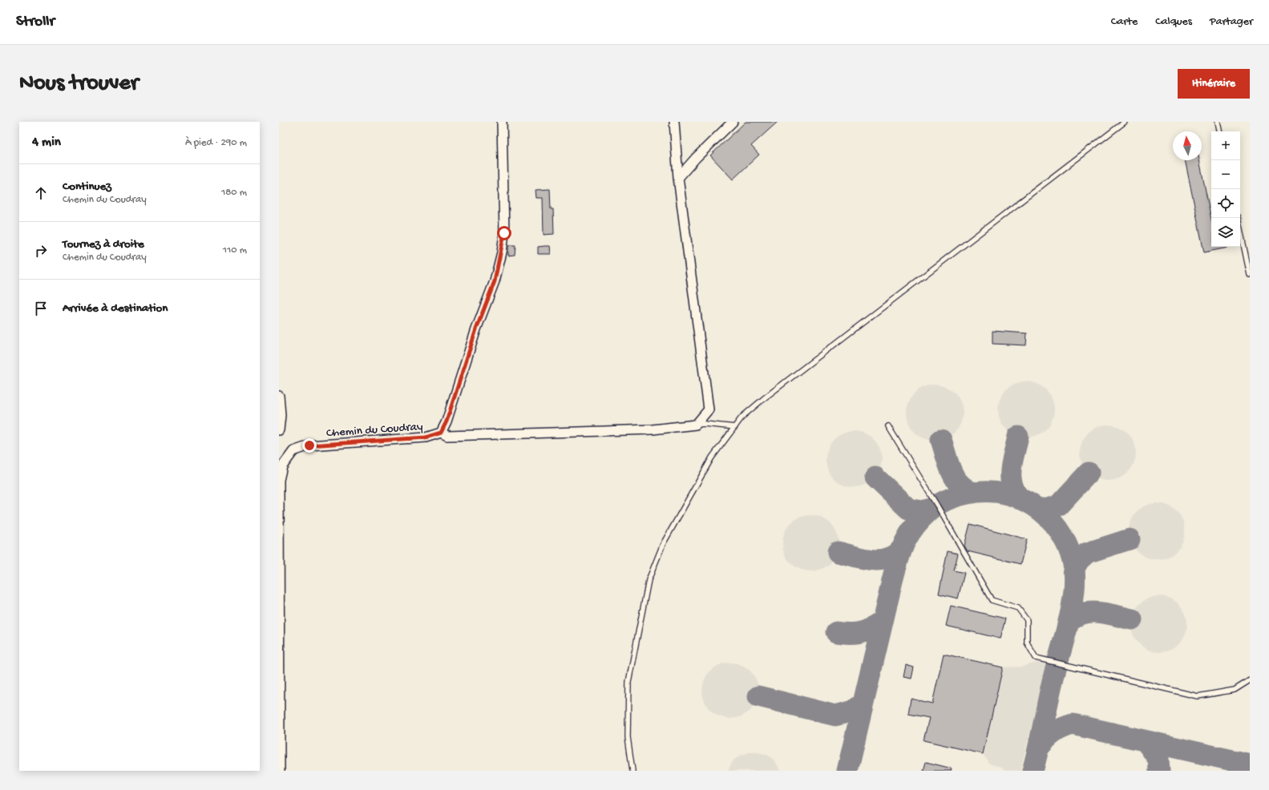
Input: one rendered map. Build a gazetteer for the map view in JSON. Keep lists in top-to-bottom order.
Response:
{
  "streets": {
    "street": ["Chemin du Coudray"]
  },
  "north": "top",
  "page": {
    "header": "Strollr",
    "nav": ["Carte", "Calques", "Partager"],
    "buttons": "Itinéraire",
    "title": "Nous trouver",
    "heading": ["4 min", "À pied · 290 m"],
    "map_buttons": ["+", "−"],
    "list": [
      ["Continuez", "Chemin du Coudray", "180 m"],
      ["Tournez à droite", "Chemin du Coudray", "110 m"],
      "Arrivée à destination"
    ]
  }
}
